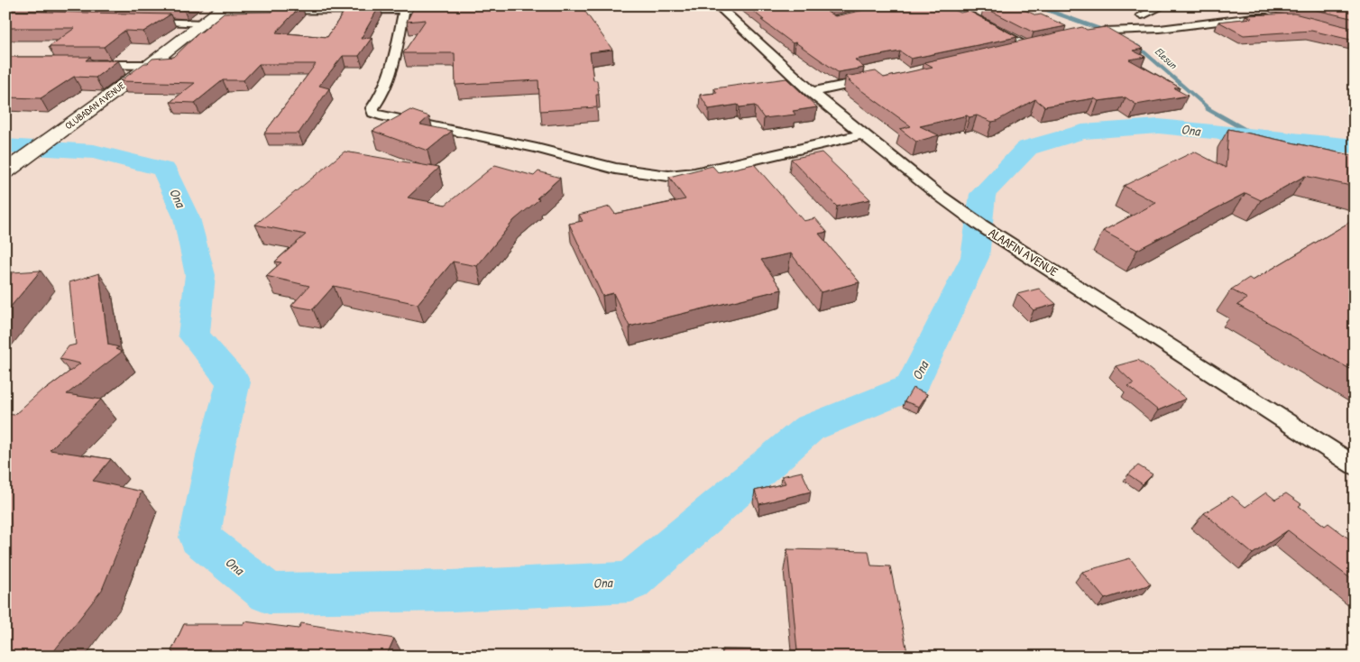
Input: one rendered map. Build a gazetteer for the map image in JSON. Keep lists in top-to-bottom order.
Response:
{
  "streets": {
    "street": ["OLUBADAN AVENUE", "ALAAFIN AVENUE"]
  },
  "water": ["Elesun", "Ona"]
}
